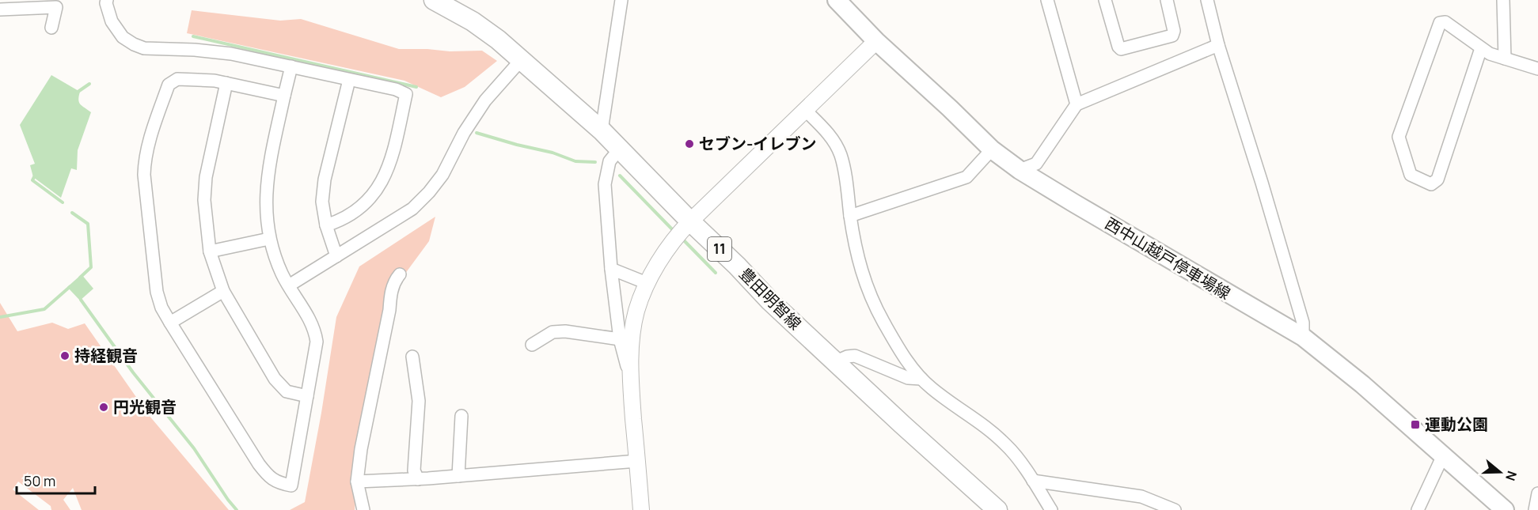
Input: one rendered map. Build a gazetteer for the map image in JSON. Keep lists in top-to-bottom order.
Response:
{
  "streets": {
    "main road": ["11", "西中山越戸停車場線", "豊田明智線"]
  },
  "places": {
    "other": ["セブン-イレブン", "持経観音", "円光観音"],
    "transit": ["運動公園"]
  },
  "scale_bar": "50 m",
  "north": "right"
}
